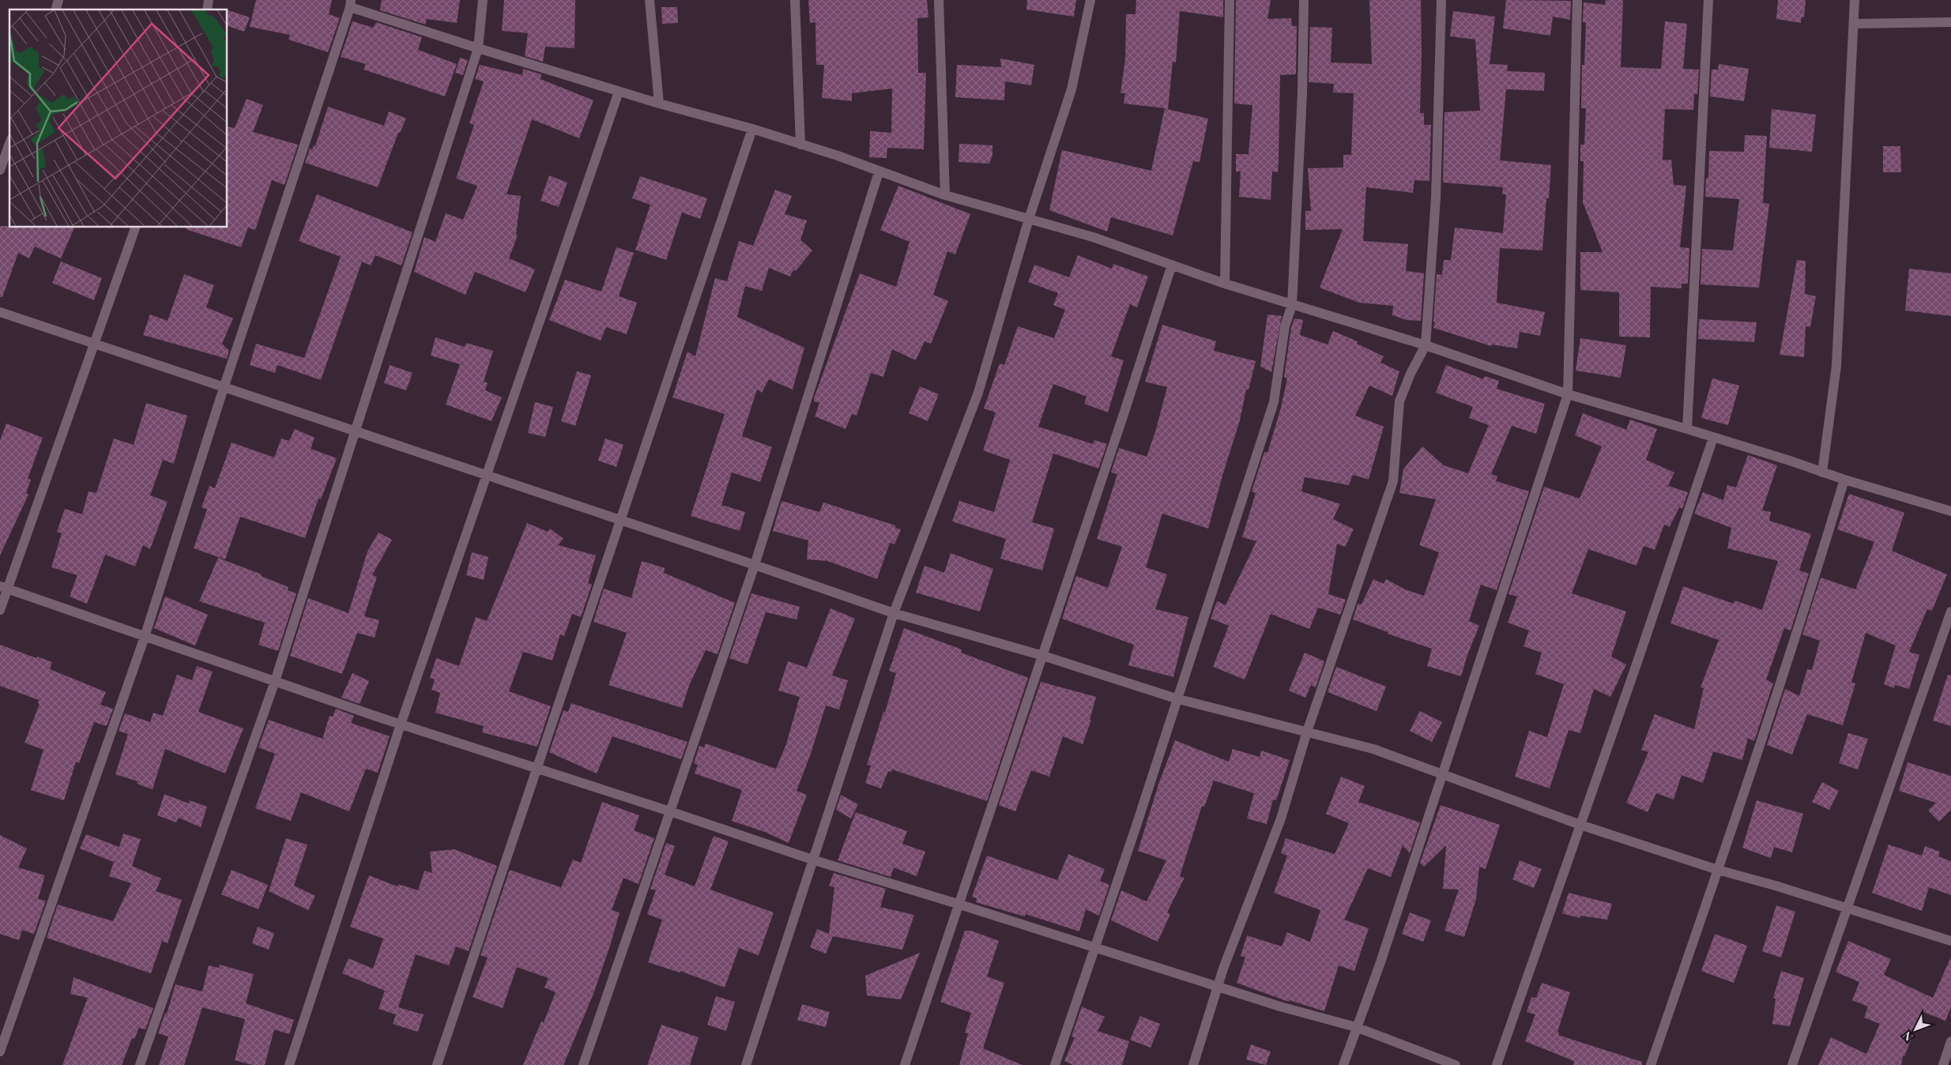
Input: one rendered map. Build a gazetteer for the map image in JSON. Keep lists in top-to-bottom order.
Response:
{
  "north": "bottom left"
}
